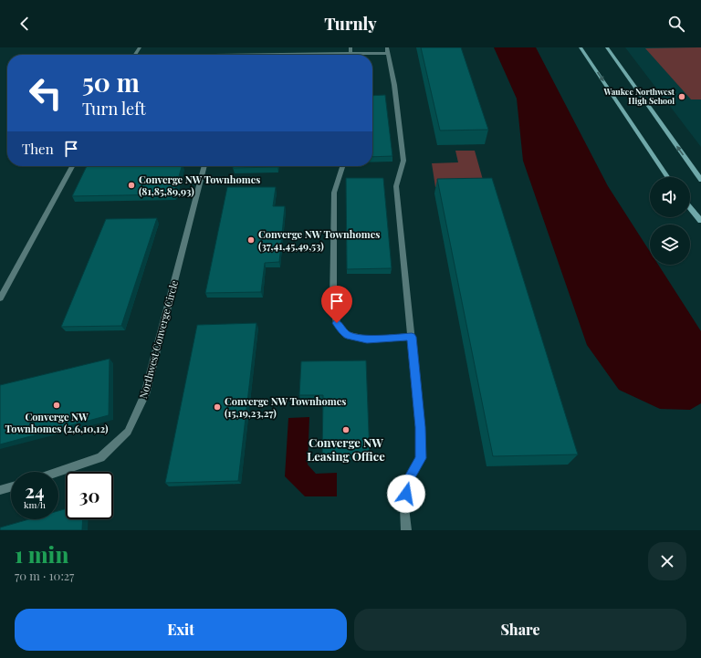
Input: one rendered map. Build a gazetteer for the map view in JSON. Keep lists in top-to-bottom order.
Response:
{
  "streets": {
    "street": ["Northwest Converge Circle"]
  },
  "places": [
    "Waukee Northwest High School",
    "Converge NW Townhomes (81,85,89,93)",
    "Converge NW Townhomes (37,41,45,49,53)",
    "Converge NW Townhomes (2,6,10,12)",
    "Converge NW Townhomes (15,19,23,27)",
    "Converge NW Leasing Office"
  ],
  "page": {
    "header": "Turnly",
    "turn": ["50 m", "Turn left"],
    "then": "Then",
    "speed": "24 km/h",
    "limit": "30",
    "heading": ["1 min", "70 m · 10:27"],
    "buttons": ["Exit", "Share"]
  }
}
